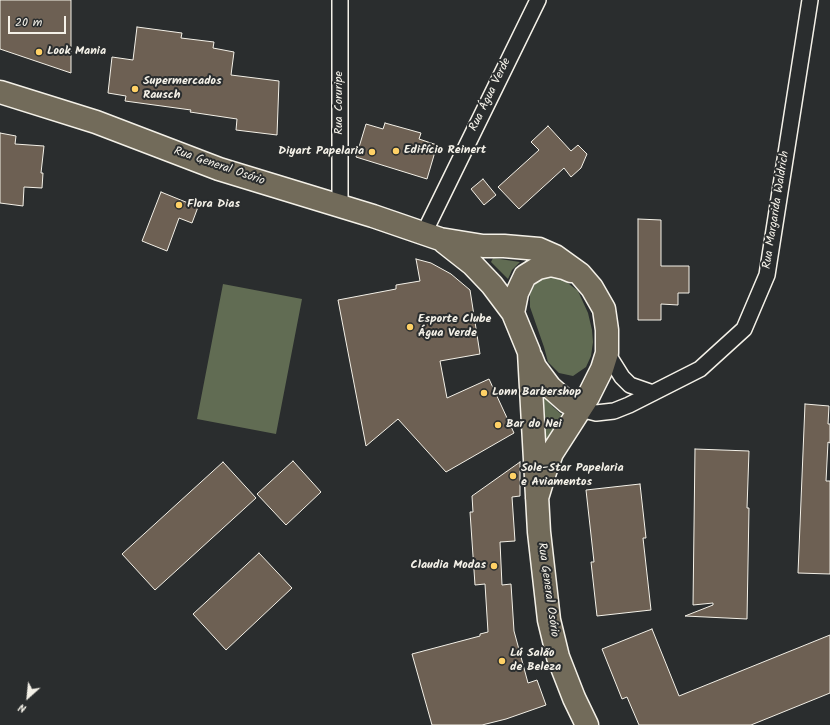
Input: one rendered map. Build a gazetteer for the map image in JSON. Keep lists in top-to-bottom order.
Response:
{
  "streets": {
    "main road": ["Rua General Osório"],
    "street": ["Rua Água Verde", "Rua Coruripe", "Rua Margarida Waldrich"]
  },
  "crossings": [
    ["Rua Água Verde", "Rua General Osório"],
    ["Rua Coruripe", "Rua General Osório"],
    ["Rua General Osório", "Rua Margarida Waldrich"]
  ],
  "places": [
    "Look Mania",
    "Supermercados Rausch",
    "Edifício Reinert",
    "Diyart Papelaria",
    "Flora Dias",
    "Esporte Clube Água Verde",
    "Lonn Barbershop",
    "Bar do Nei",
    "Sole-Star Papelaria e Aviamentos",
    "Claudia Modas",
    "Lú Salão de Beleza"
  ],
  "scale_bar": "20 m",
  "north": "bottom left"
}
